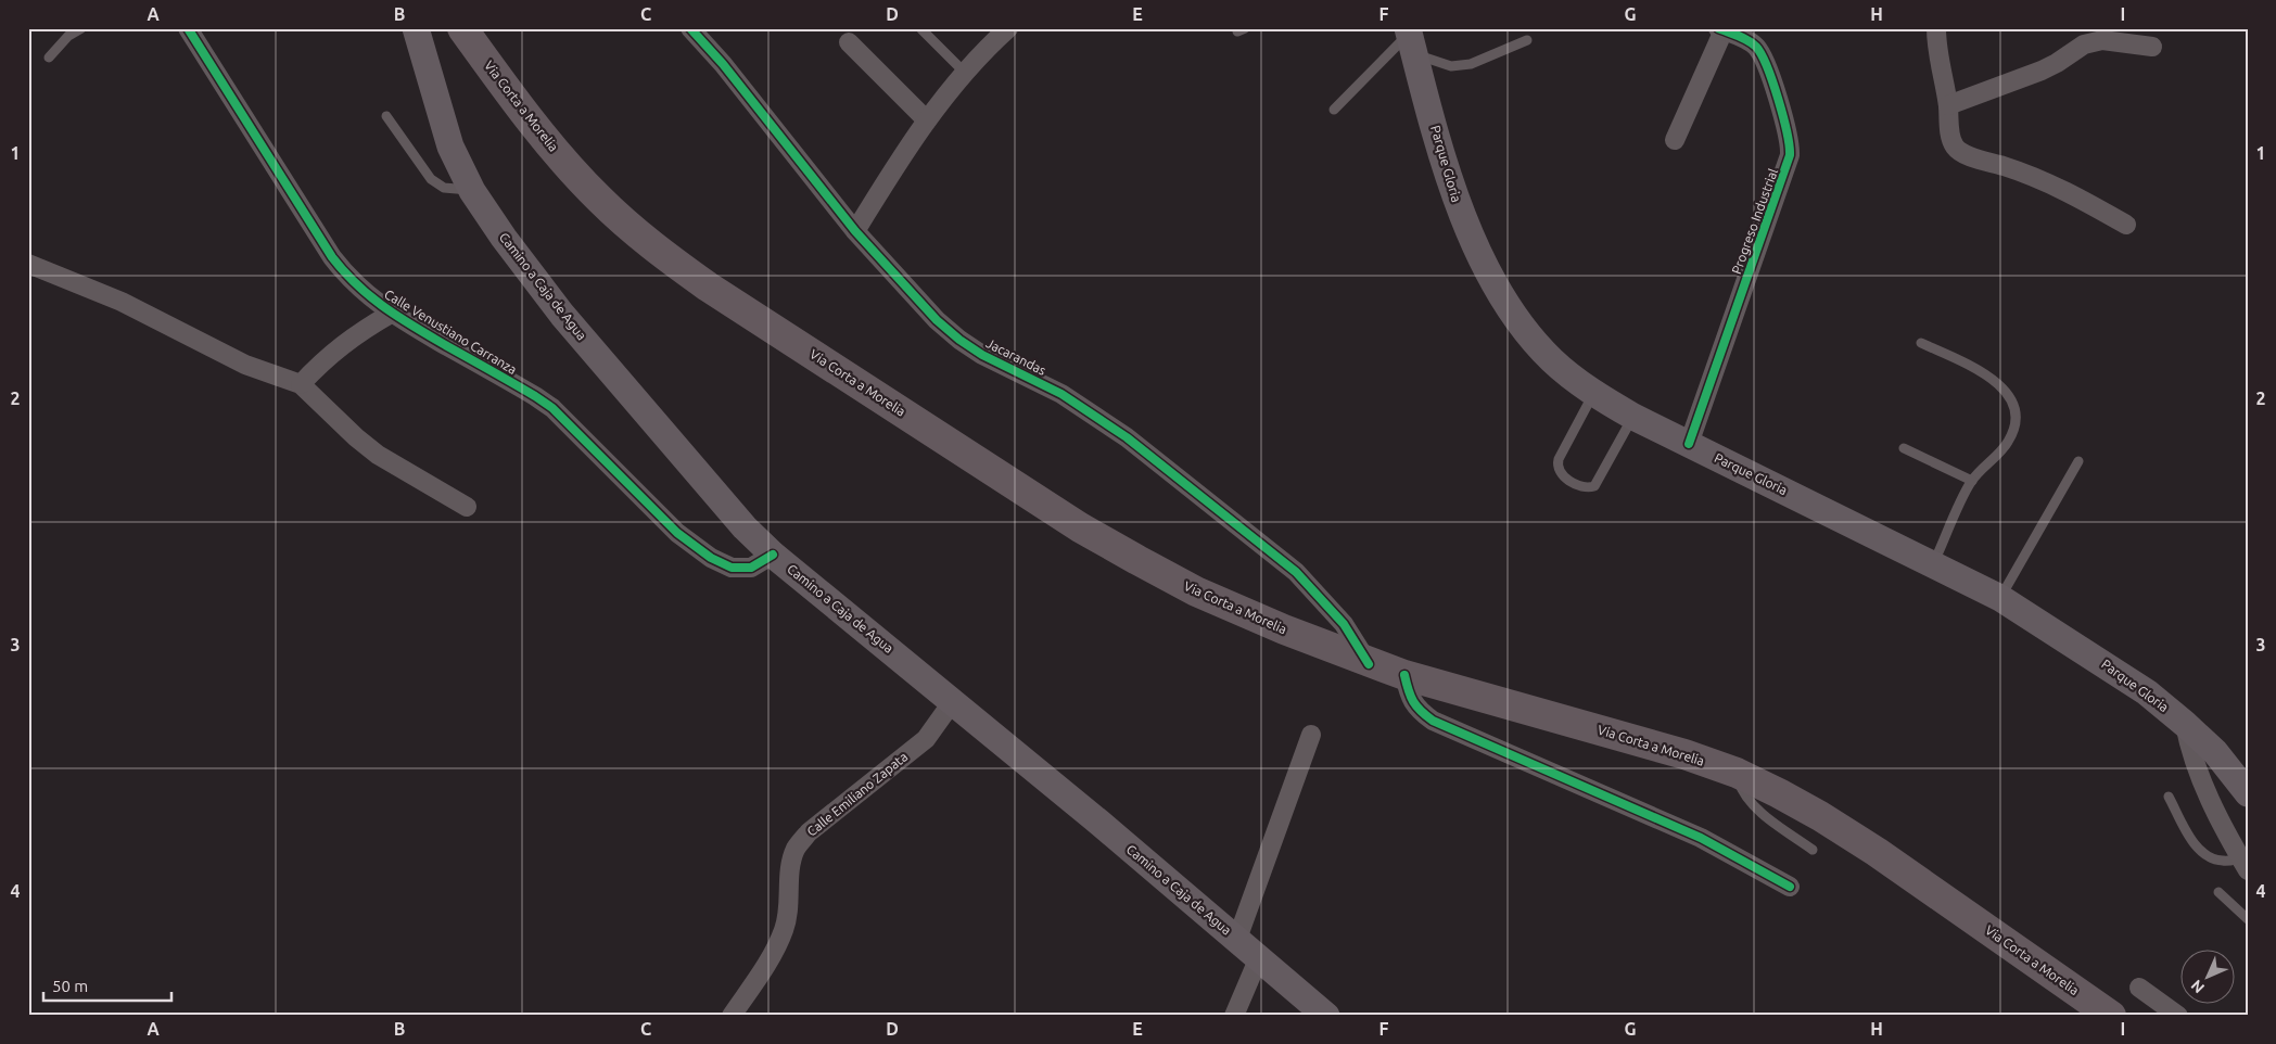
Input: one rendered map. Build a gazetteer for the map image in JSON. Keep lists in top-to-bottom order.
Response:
{
  "streets": {
    "main road": ["Via Corta a Morelia", "Parque Gloria", "Camino a Caja de Agua"],
    "street": [
      "Progreso Industrial",
      "Calle Venustiano Carranza",
      "Jacarandas",
      "Calle Emiliano Zapata"
    ]
  },
  "crossings": [
    ["Via Corta a Morelia", "Jacarandas"],
    ["Parque Gloria", "Progreso Industrial"],
    ["Camino a Caja de Agua", "Calle Venustiano Carranza"],
    ["Camino a Caja de Agua", "Calle Emiliano Zapata"]
  ],
  "scale_bar": "50 m",
  "north": "bottom left",
  "grid": {
    "columns": [
      "A",
      "B",
      "C",
      "D",
      "E",
      "F",
      "G",
      "H",
      "I"
    ],
    "rows": [
      "1",
      "2",
      "3",
      "4"
    ]
  }
}
